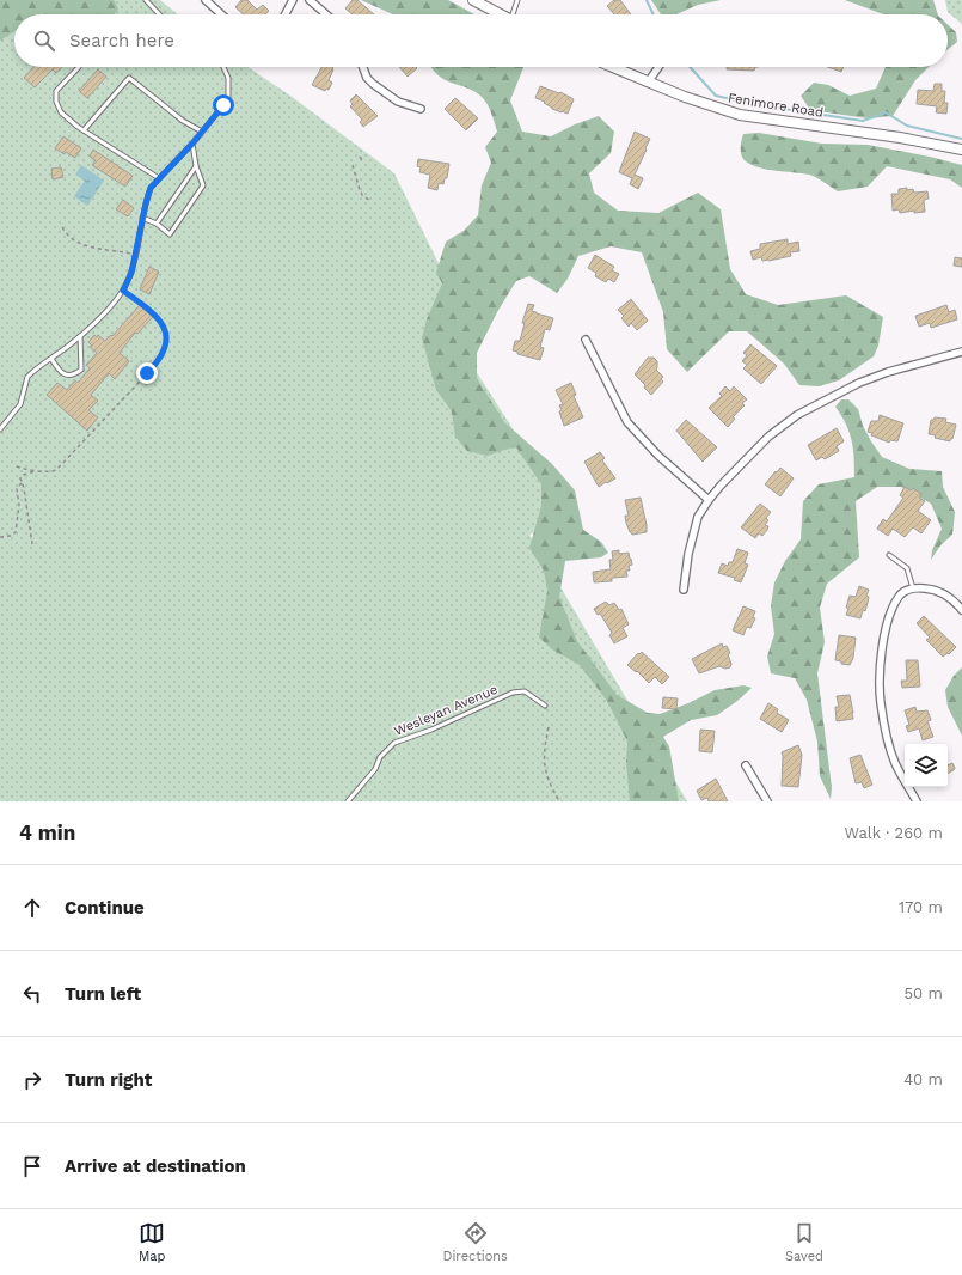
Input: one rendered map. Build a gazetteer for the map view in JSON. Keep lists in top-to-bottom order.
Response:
{
  "streets": {
    "street": ["Fenimore Road"],
    "lane": ["Wesleyan Avenue"]
  },
  "page": {
    "search": "Search here",
    "heading": ["4 min", "Walk · 260 m"],
    "list": [
      ["Continue", "170 m"],
      ["Turn left", "50 m"],
      ["Turn right", "40 m"],
      "Arrive at destination"
    ],
    "nav": ["Map", "Directions", "Saved"]
  }
}
